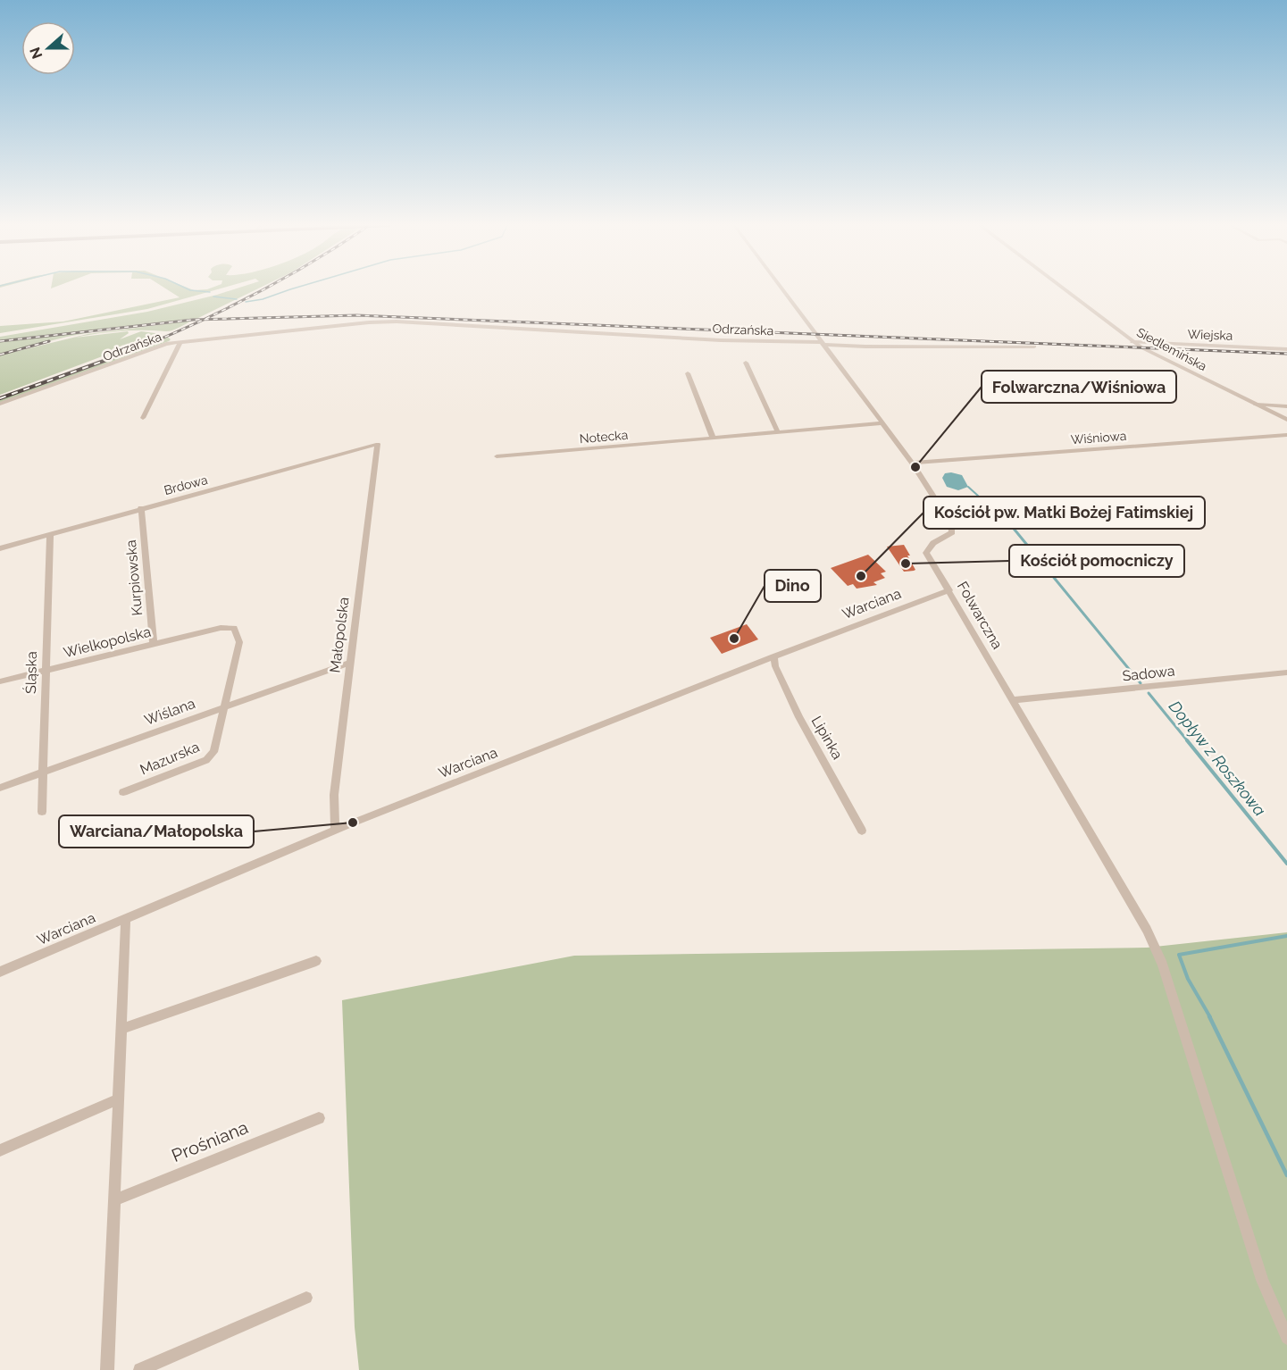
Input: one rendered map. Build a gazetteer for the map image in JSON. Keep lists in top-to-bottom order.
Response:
{
  "streets": {
    "street": [
      "Odrzańska",
      "Wiejska",
      "Siedlemińska",
      "Notecka",
      "Wiśniowa",
      "Brdowa",
      "Kurpiowska",
      "Warciana",
      "Folwarczna",
      "Małopolska",
      "Wielkopolska",
      "Śląska",
      "Sadowa",
      "Wiślana",
      "Lipinka",
      "Mazurska",
      "Prośniana"
    ]
  },
  "crossings": [
    ["Odrzańska", "Folwarczna"],
    ["Wiejska", "Siedlemińska"],
    ["Notecka", "Folwarczna"],
    ["Wiśniowa", "Folwarczna"],
    ["Brdowa", "Kurpiowska"],
    ["Brdowa", "Małopolska"],
    ["Brdowa", "Śląska"],
    ["Kurpiowska", "Wielkopolska"],
    ["Warciana", "Folwarczna"],
    ["Warciana", "Małopolska"],
    ["Warciana", "Lipinka"],
    ["Folwarczna", "Sadowa"],
    ["Małopolska", "Wiślana"],
    ["Wielkopolska", "Śląska"],
    ["Wielkopolska", "Mazurska"],
    ["Śląska", "Wiślana"],
    ["Wiślana", "Mazurska"]
  ],
  "water": ["Dopływ z Roszkowa"],
  "places": [
    "Folwarczna/Wiśniowa",
    "Kościół pomocniczy",
    "Kościół pw. Matki Bożej Fatimskiej",
    "Dino",
    "Warciana/Małopolska"
  ],
  "north": "left"
}
